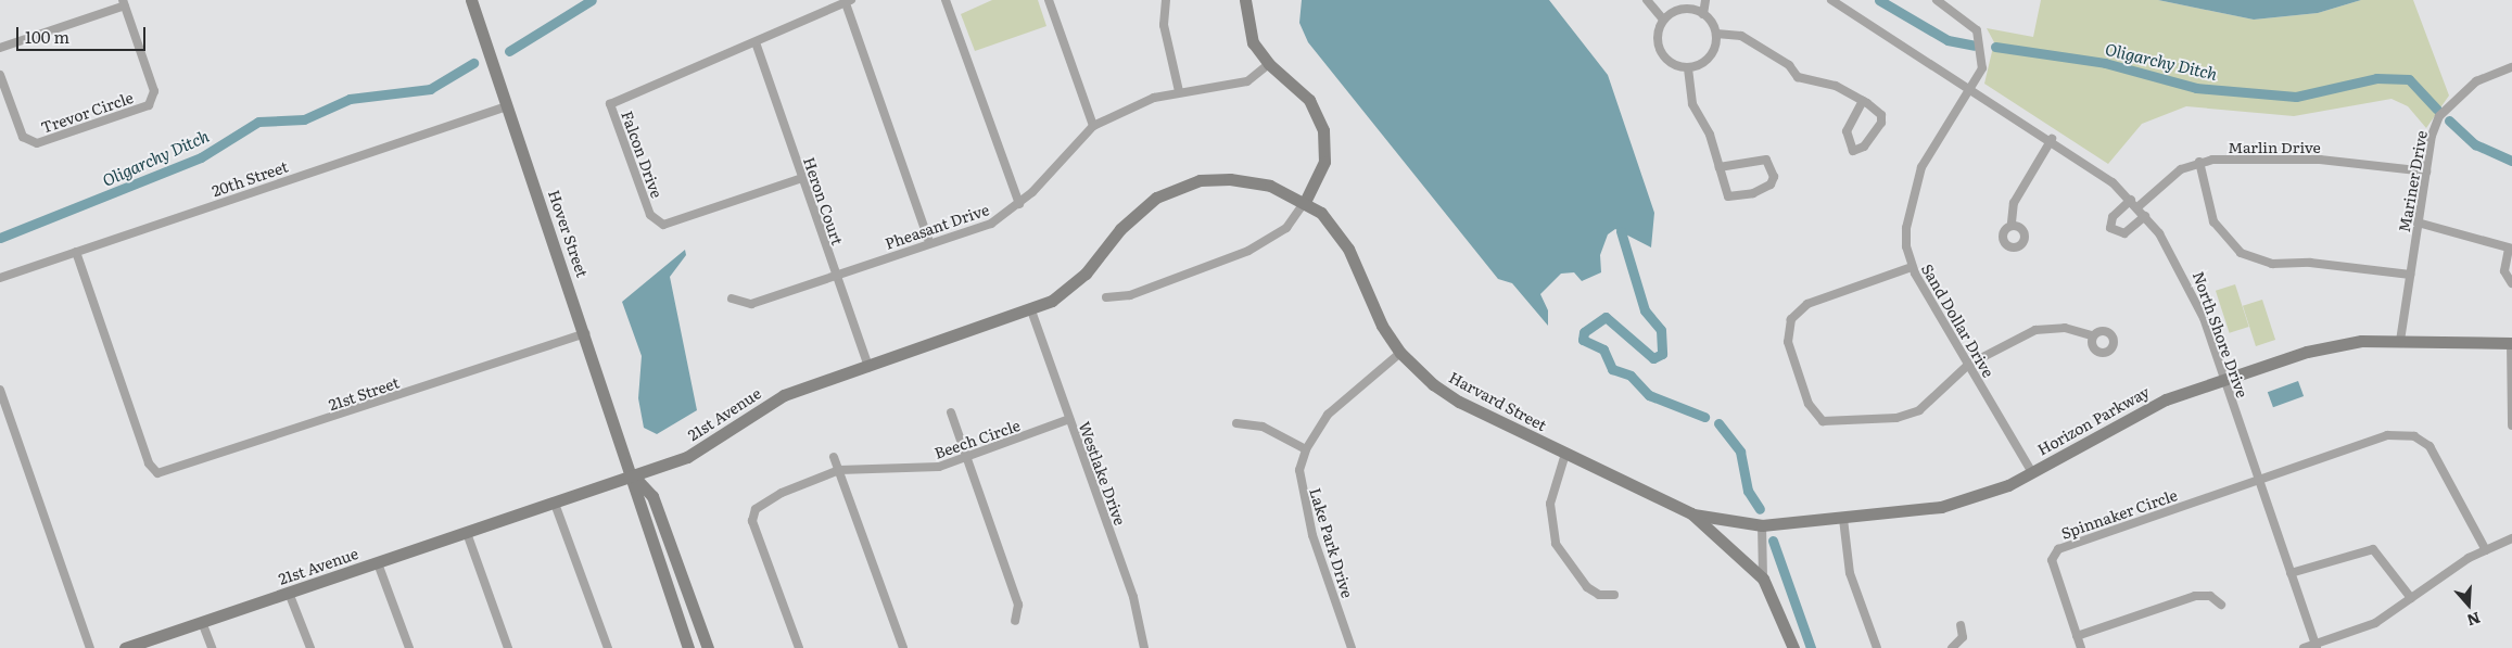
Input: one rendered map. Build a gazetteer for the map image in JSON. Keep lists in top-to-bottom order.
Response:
{
  "streets": {
    "street": [
      "Trevor Circle",
      "Marlin Drive",
      "Falcon Drive",
      "20th Street",
      "Mariner Drive",
      "Heron Court",
      "Pheasant Drive",
      "Hover Street",
      "Sand Dollar Drive",
      "North Shore Drive",
      "21st Street",
      "Harvard Street",
      "21st Avenue",
      "Horizon Parkway",
      "Beech Circle",
      "Westlake Drive",
      "Spinnaker Circle",
      "Lake Park Drive"
    ]
  },
  "crossings": [
    ["Marlin Drive", "Mariner Drive"],
    ["Marlin Drive", "North Shore Drive"],
    ["Falcon Drive", "Heron Court"],
    ["20th Street", "Hover Street"],
    ["20th Street", "21st Street"],
    ["Mariner Drive", "Horizon Parkway"],
    ["Heron Court", "Pheasant Drive"],
    ["Heron Court", "21st Avenue"],
    ["Hover Street", "21st Street"],
    ["Hover Street", "21st Avenue"],
    ["Sand Dollar Drive", "North Shore Drive"],
    ["Sand Dollar Drive", "Horizon Parkway"],
    ["North Shore Drive", "Horizon Parkway"],
    ["North Shore Drive", "Spinnaker Circle"],
    ["Harvard Street", "21st Avenue"],
    ["Harvard Street", "Horizon Parkway"],
    ["Harvard Street", "Lake Park Drive"],
    ["21st Avenue", "Westlake Drive"],
    ["Beech Circle", "Westlake Drive"]
  ],
  "water": ["Oligarchy Ditch"],
  "scale_bar": "100 m",
  "north": "bottom"
}
